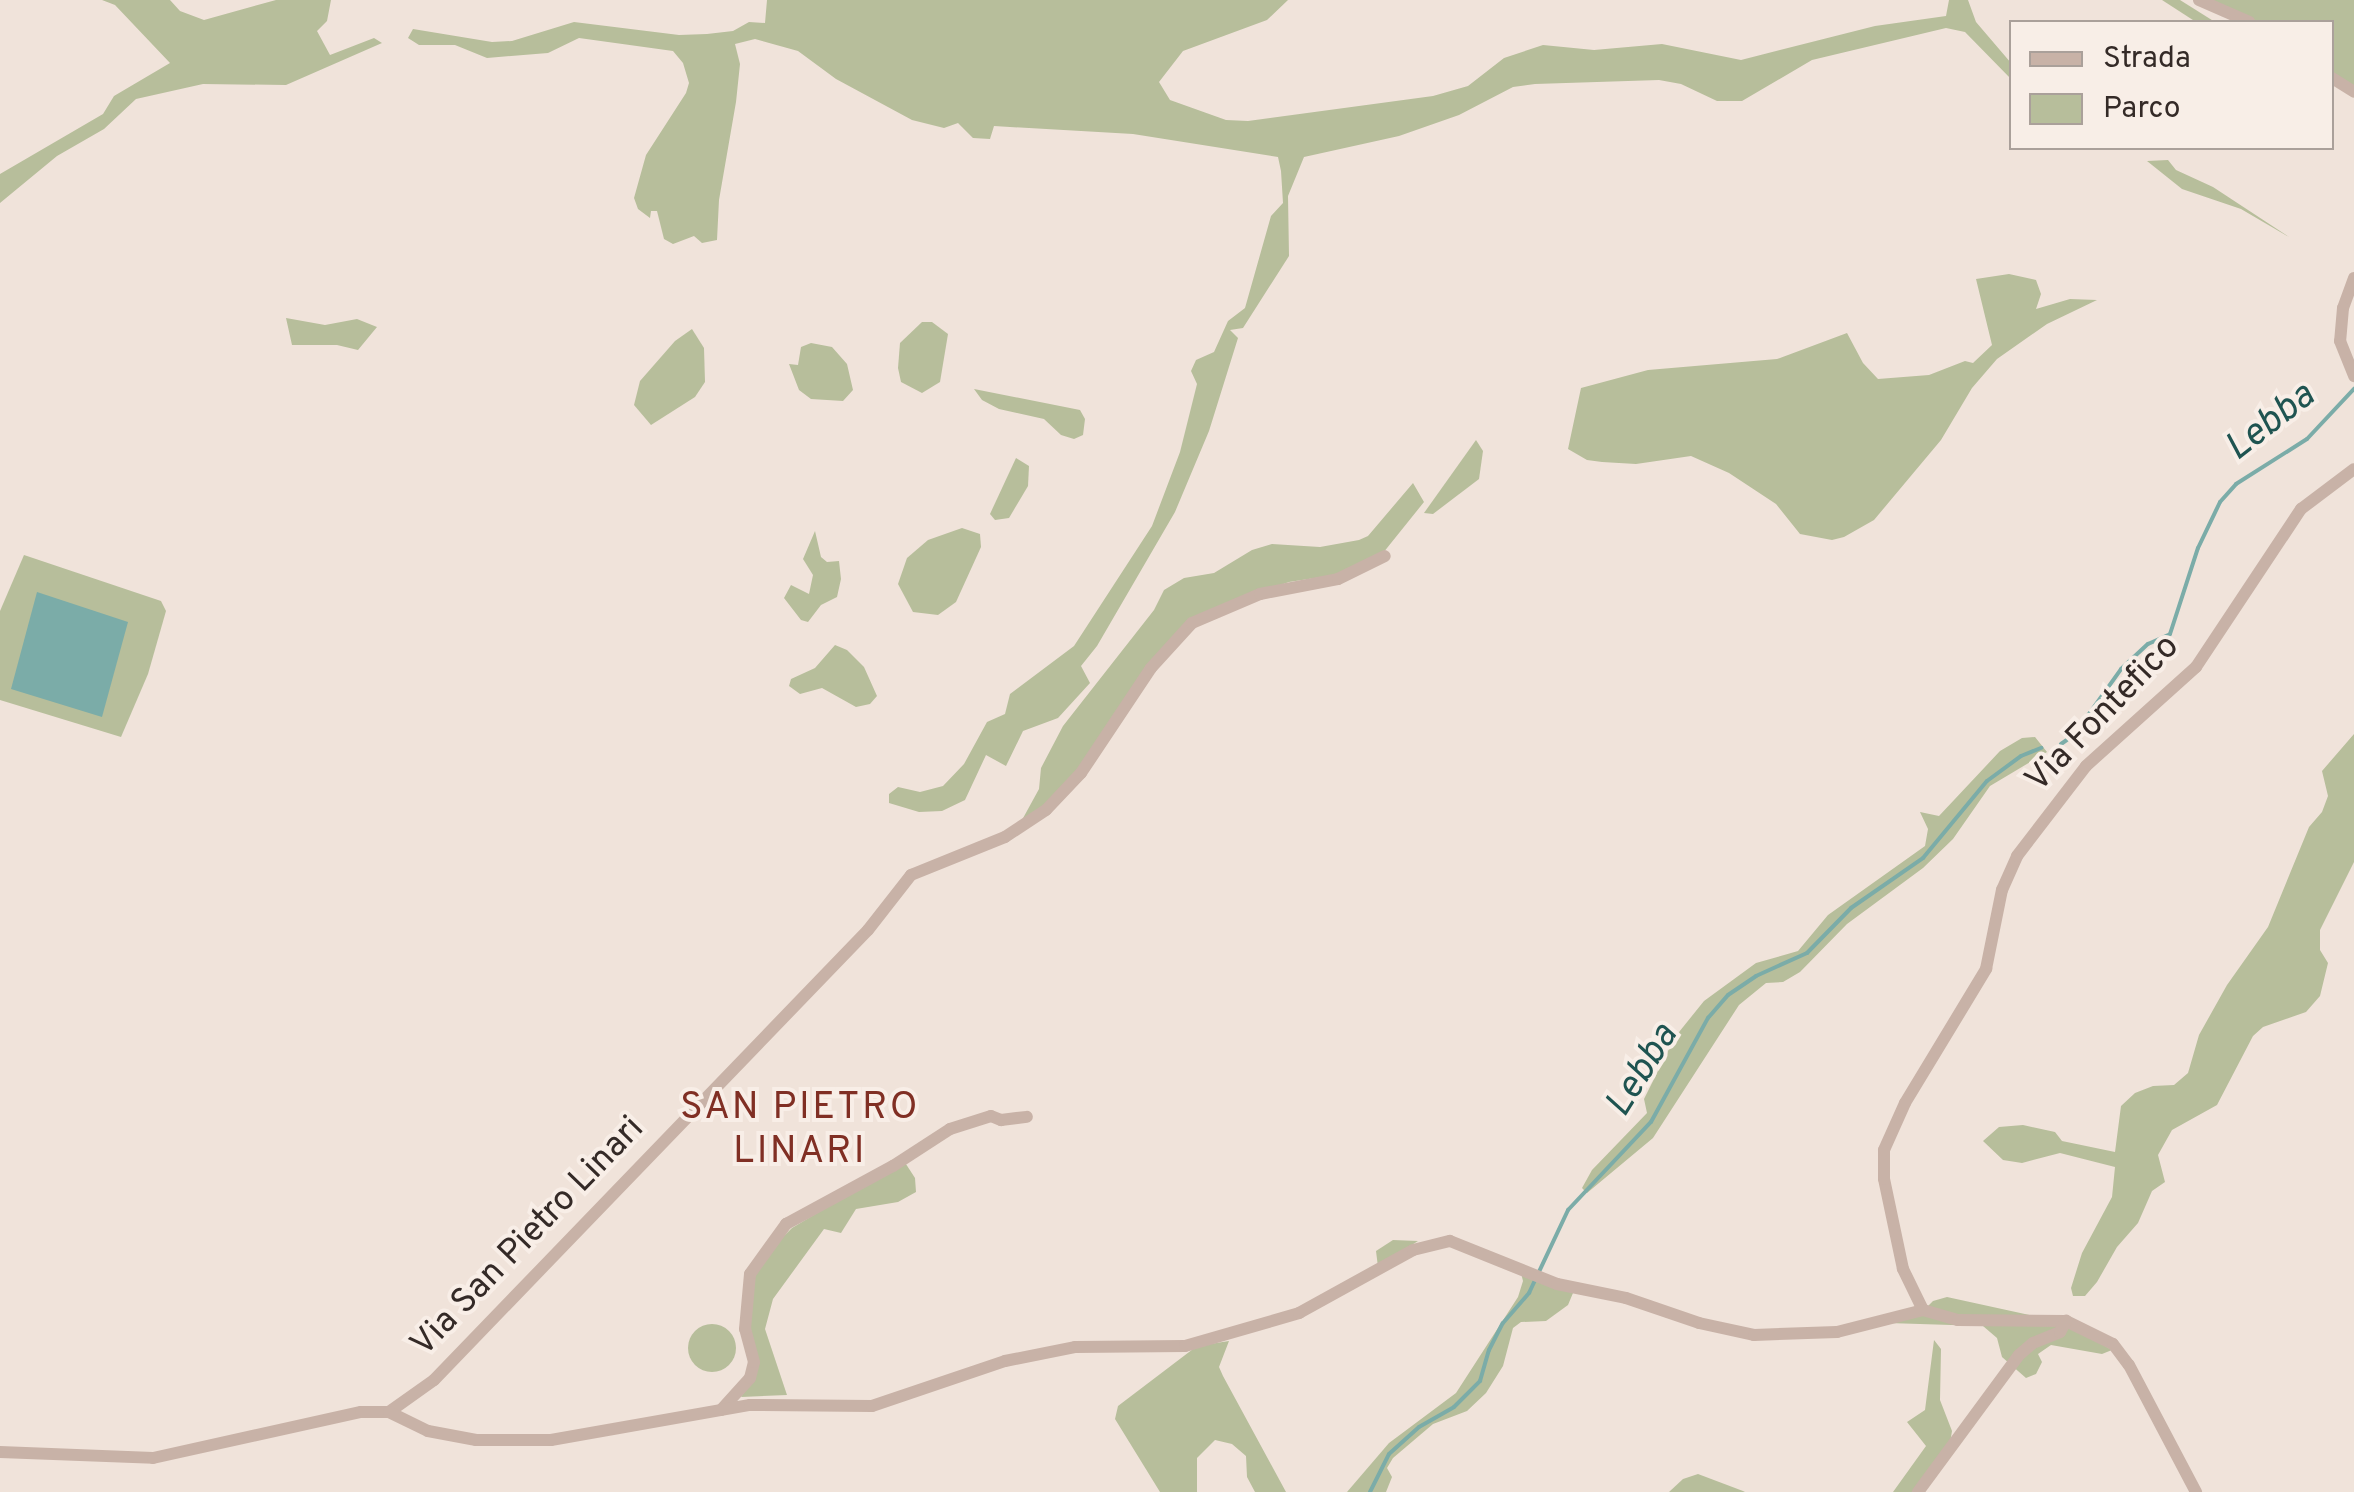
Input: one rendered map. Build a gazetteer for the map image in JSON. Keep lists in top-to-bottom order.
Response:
{
  "streets": {
    "street": ["Via Fontefico", "Via San Pietro Linari"]
  },
  "districts": ["SAN PIETRO LINARI"],
  "water": ["Lebba"],
  "legend": ["Strada", "Parco"]
}
